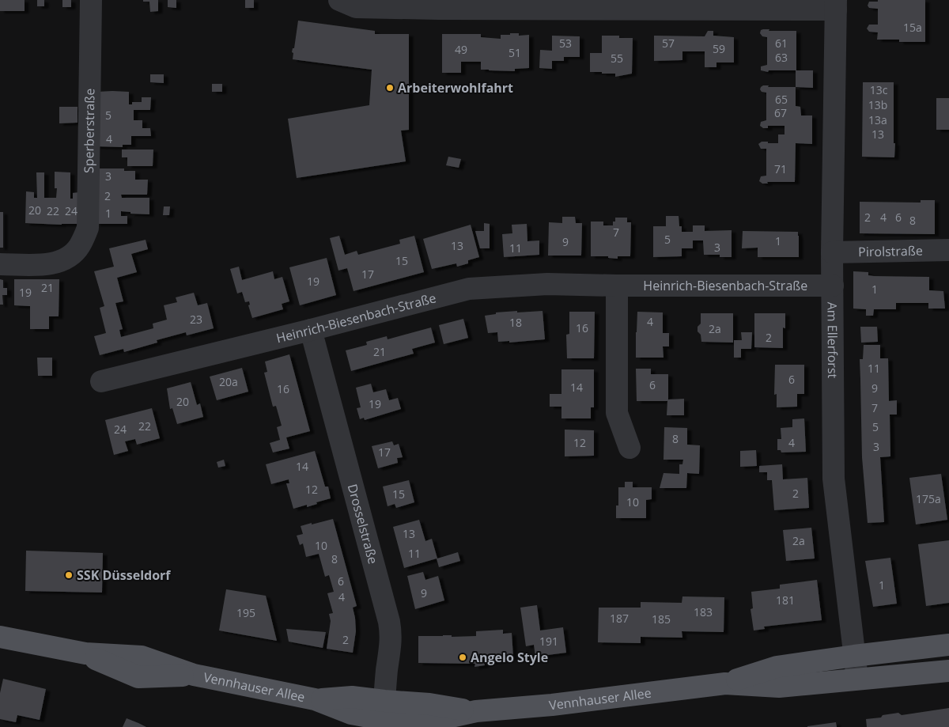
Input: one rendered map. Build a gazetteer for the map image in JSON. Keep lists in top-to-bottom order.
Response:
{
  "streets": {
    "main road": ["Vennhauser Allee"],
    "street": [
      "Sperberstraße",
      "Pirolstraße",
      "Heinrich-Biesenbach-Straße",
      "Am Ellerforst",
      "Drosselstraße"
    ]
  },
  "crossings": [
    ["Pirolstraße", "Am Ellerforst"],
    ["Heinrich-Biesenbach-Straße", "Am Ellerforst"],
    ["Heinrich-Biesenbach-Straße", "Drosselstraße"],
    ["Am Ellerforst", "Vennhauser Allee"],
    ["Drosselstraße", "Vennhauser Allee"]
  ],
  "places": ["Arbeiterwohlfahrt", "SSK Düsseldorf", "Angelo Style"],
  "house_numbers": [
    "15a",
    "53",
    "57",
    "61",
    "59",
    "49",
    "51",
    "63",
    "55",
    "13c",
    "65",
    "13b",
    "67",
    "5",
    "13a",
    "13",
    "4",
    "71",
    "3",
    "2",
    "20",
    "22",
    "24",
    "1",
    "2",
    "4",
    "6",
    "8",
    "7",
    "5",
    "1",
    "9",
    "13",
    "3",
    "11",
    "15",
    "17",
    "19",
    "21",
    "1",
    "19",
    "23",
    "4",
    "18",
    "16",
    "2a",
    "2",
    "21",
    "11",
    "6",
    "20a",
    "6",
    "14",
    "9",
    "16",
    "20",
    "19",
    "7",
    "22",
    "5",
    "24",
    "8",
    "12",
    "4",
    "3",
    "17",
    "14",
    "12",
    "2",
    "15",
    "175a",
    "10",
    "13",
    "2a",
    "10",
    "11",
    "8",
    "6",
    "1",
    "9",
    "4",
    "181",
    "183",
    "195",
    "187",
    "185",
    "2",
    "191"
  ]
}
